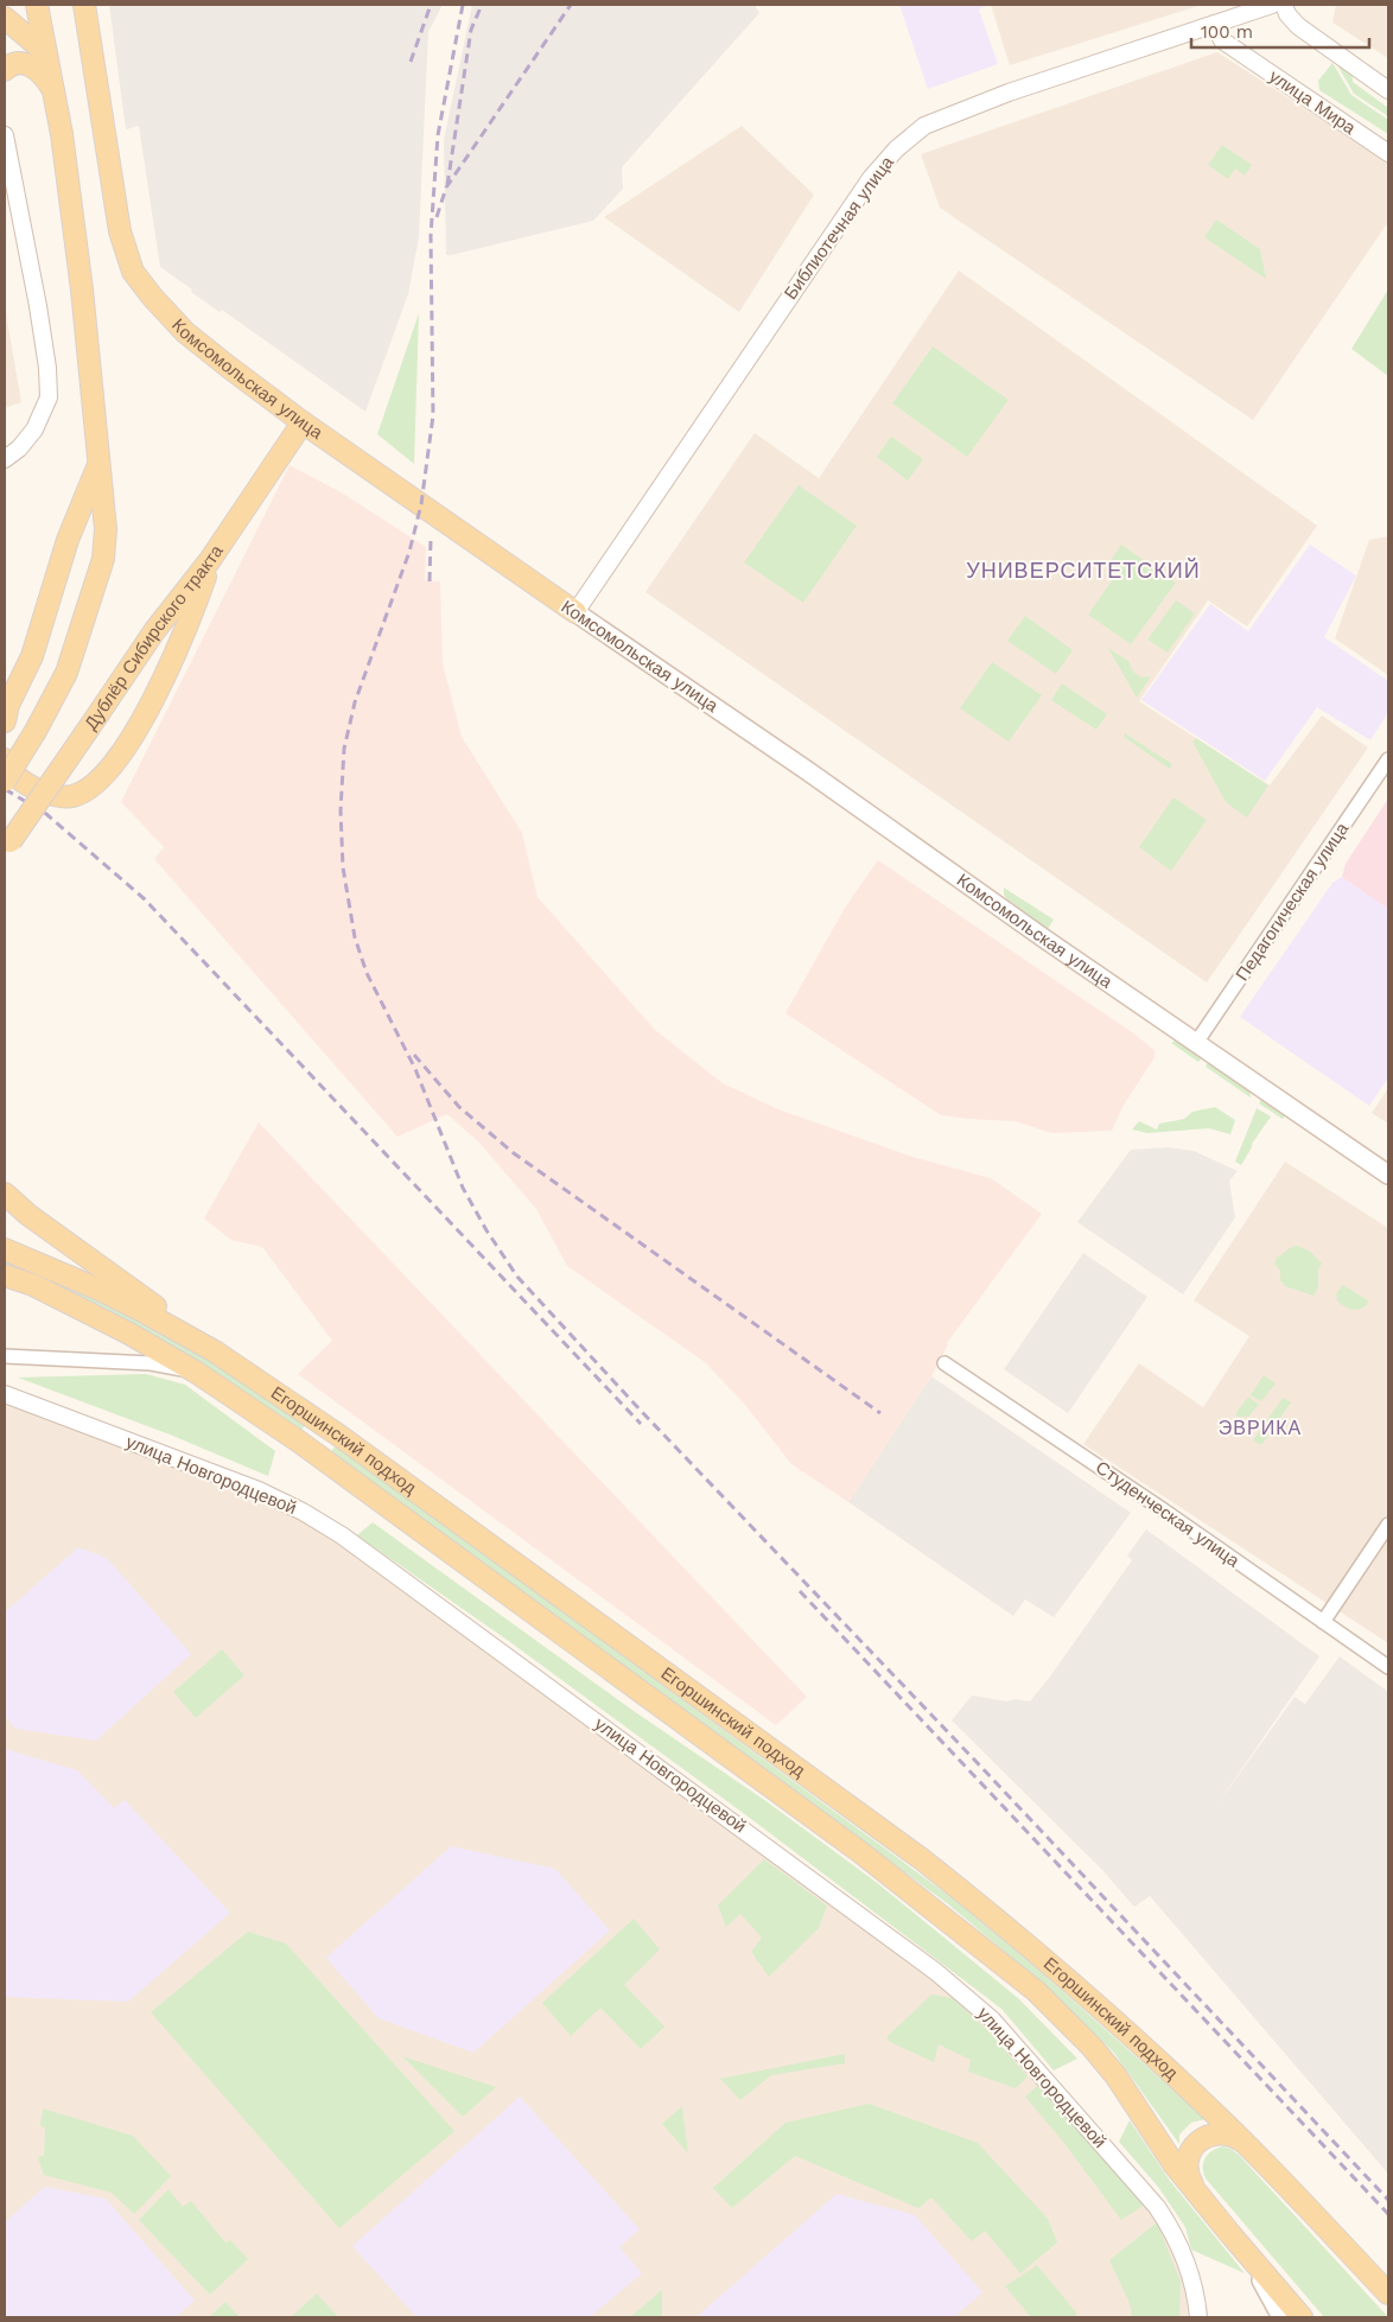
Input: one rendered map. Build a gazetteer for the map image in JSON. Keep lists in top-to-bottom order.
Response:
{
  "streets": {
    "main road": ["Комсомольская улица", "Дублёр Сибирского тракта", "Егоршинский подход"],
    "street": [
      "улица Мира",
      "Библиотечная улица",
      "Педагогическая улица",
      "улица Новгородцевой",
      "Студенческая улица"
    ]
  },
  "crossings": [
    ["улица Мира", "Библиотечная улица"],
    ["Библиотечная улица", "Комсомольская улица"],
    ["Комсомольская улица", "Дублёр Сибирского тракта"],
    ["Комсомольская улица", "Педагогическая улица"]
  ],
  "districts": ["УНИВЕРСИТЕТСКИЙ", "ЭВРИКА"],
  "scale_bar": "100 m"
}
